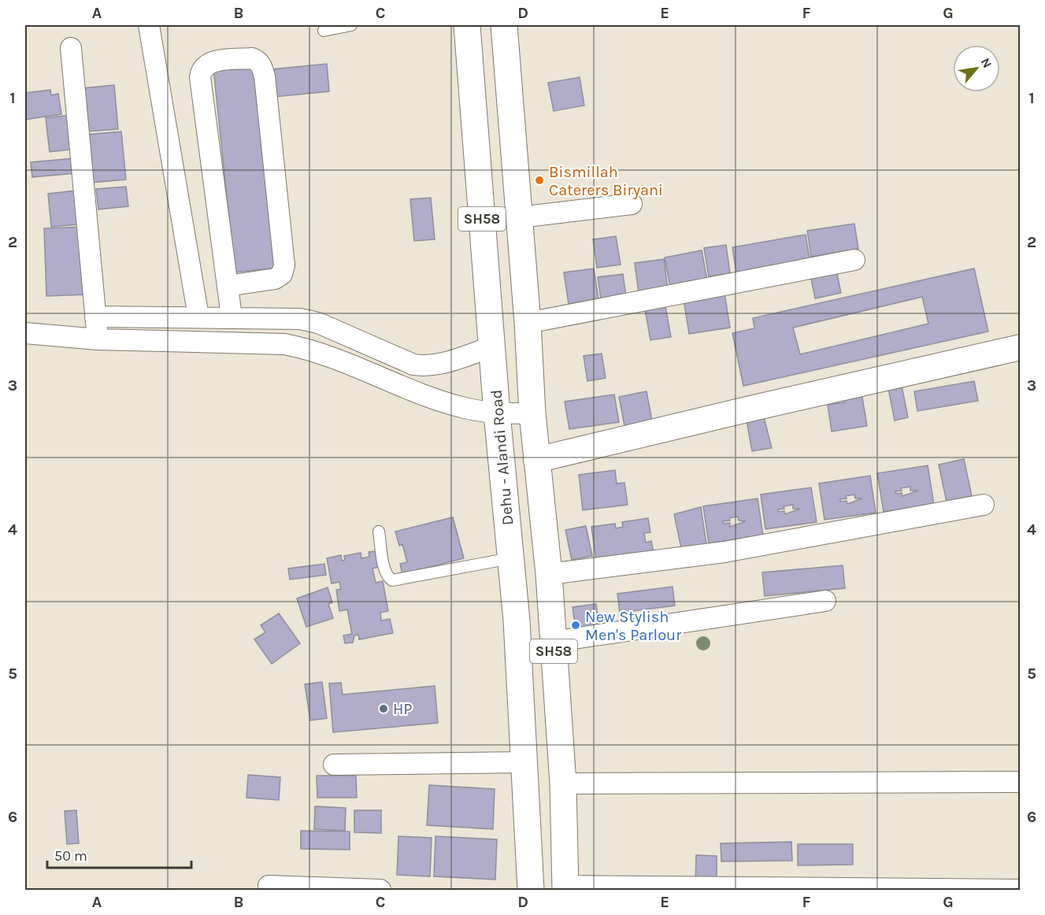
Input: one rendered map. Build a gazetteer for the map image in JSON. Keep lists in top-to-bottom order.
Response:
{
  "streets": {
    "main road": ["SH58", "Dehu - Alandi Road"]
  },
  "places": ["Bismillah Caterers Biryani", "New Stylish Men's Parlour", "HP"],
  "scale_bar": "50 m",
  "north": "top right",
  "grid": {
    "columns": [
      "A",
      "B",
      "C",
      "D",
      "E",
      "F",
      "G"
    ],
    "rows": [
      "1",
      "2",
      "3",
      "4",
      "5",
      "6"
    ]
  }
}
